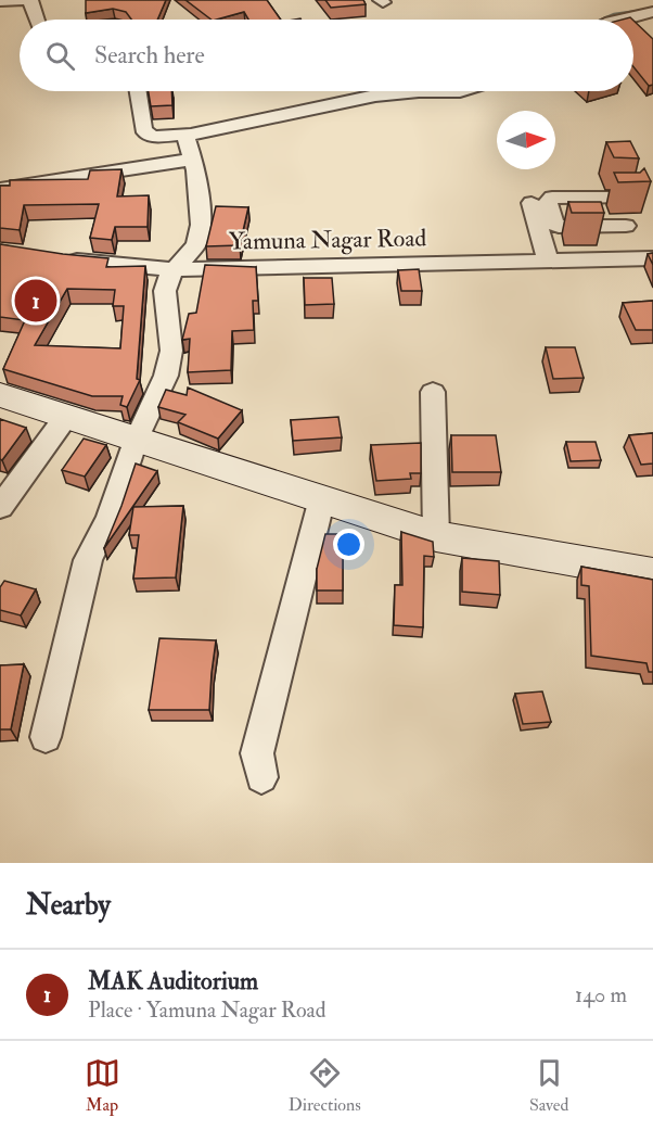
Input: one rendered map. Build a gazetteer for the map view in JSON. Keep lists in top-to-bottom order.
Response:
{
  "streets": {
    "street": ["Yamuna Nagar Road"]
  },
  "north": "right",
  "page": {
    "search": "Search here",
    "pins": "1",
    "heading": "Nearby",
    "list": [
      {
        "mark": "1",
        "name": "MAK Auditorium",
        "note": "Place · Yamuna Nagar Road",
        "value": "140 m"
      }
    ],
    "nav": ["Map", "Directions", "Saved"]
  }
}
